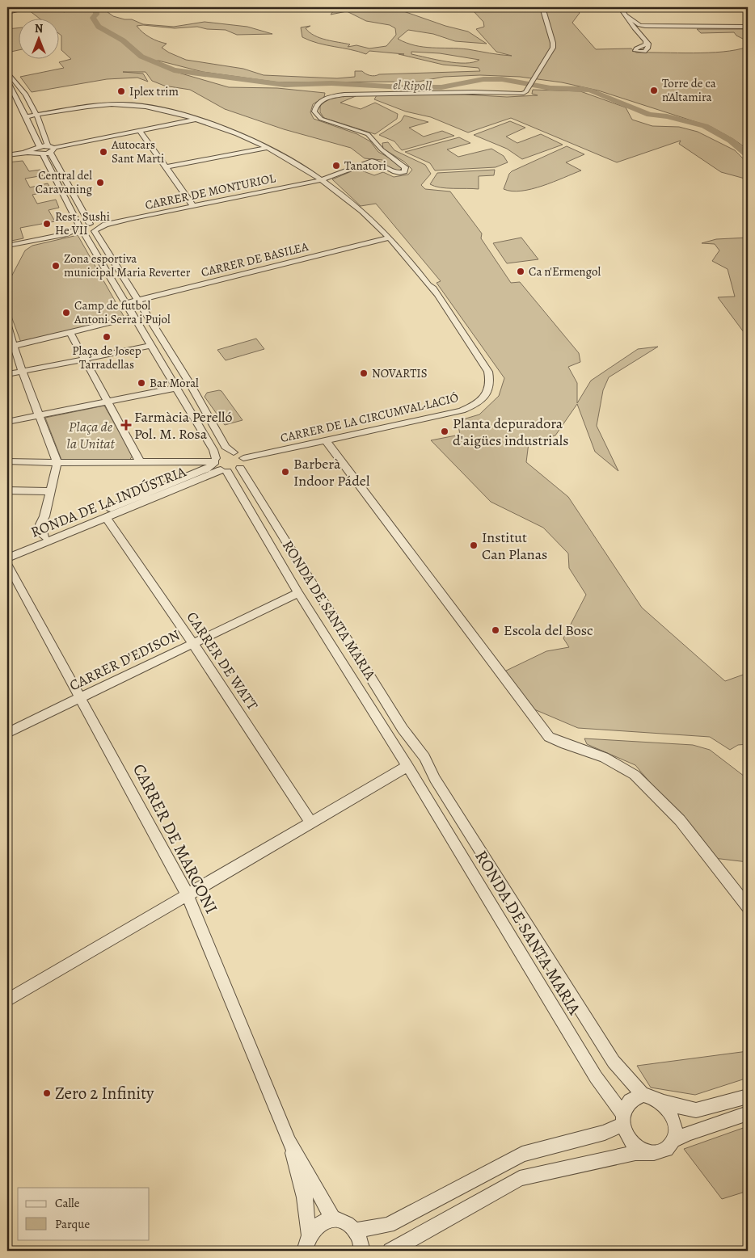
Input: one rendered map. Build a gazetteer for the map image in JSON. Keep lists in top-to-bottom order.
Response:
{
  "streets": {
    "street": [
      "CARRER DE MONTURIOL",
      "CARRER DE BASILEA",
      "CARRER DE LA CIRCUMVAL·LACIÓ",
      "RONDA DE LA INDÚSTRIA",
      "RONDA DE SANTA MARIA",
      "CARRER D'EDISON",
      "CARRER DE WATT",
      "CARRER DE MARCONI"
    ]
  },
  "crossings": [
    ["CARRER DE MONTURIOL", "CARRER DE LA CIRCUMVAL·LACIÓ"],
    ["CARRER DE MONTURIOL", "RONDA DE SANTA MARIA"],
    ["CARRER DE BASILEA", "CARRER DE LA CIRCUMVAL·LACIÓ"],
    ["CARRER DE BASILEA", "RONDA DE SANTA MARIA"],
    ["CARRER DE LA CIRCUMVAL·LACIÓ", "RONDA DE LA INDÚSTRIA"],
    ["CARRER DE LA CIRCUMVAL·LACIÓ", "RONDA DE SANTA MARIA"],
    ["RONDA DE LA INDÚSTRIA", "RONDA DE SANTA MARIA"],
    ["RONDA DE LA INDÚSTRIA", "CARRER DE WATT"],
    ["RONDA DE SANTA MARIA", "CARRER D'EDISON"],
    ["CARRER D'EDISON", "CARRER DE WATT"],
    ["CARRER D'EDISON", "CARRER DE MARCONI"]
  ],
  "water": ["el Ripoll"],
  "parks": ["Plaça de la Unitat"],
  "places": {
    "other": [
      "Torre de ca n'Altamira",
      "Iplex trim",
      "Autocars Sant Marti",
      "Tanatori",
      "Central del Caravaning",
      "Rest. Sushi He VII",
      "Zona esportiva municipal Maria Reverter",
      "Ca n'Ermengol",
      "Camp de futbol Antoni Serra i Pujol",
      "Plaça de Josep Tarradellas",
      "NOVARTIS",
      "Bar Moral",
      "Planta depuradora d'aigües industrials",
      "Barberà Indoor Pádel",
      "Institut Can Planas",
      "Escola del Bosc",
      "Zero 2 Infinity"
    ],
    "health": ["Farmàcia Perelló Pol. M. Rosa"]
  },
  "legend": ["Calle", "Parque"],
  "north": "top"
}
